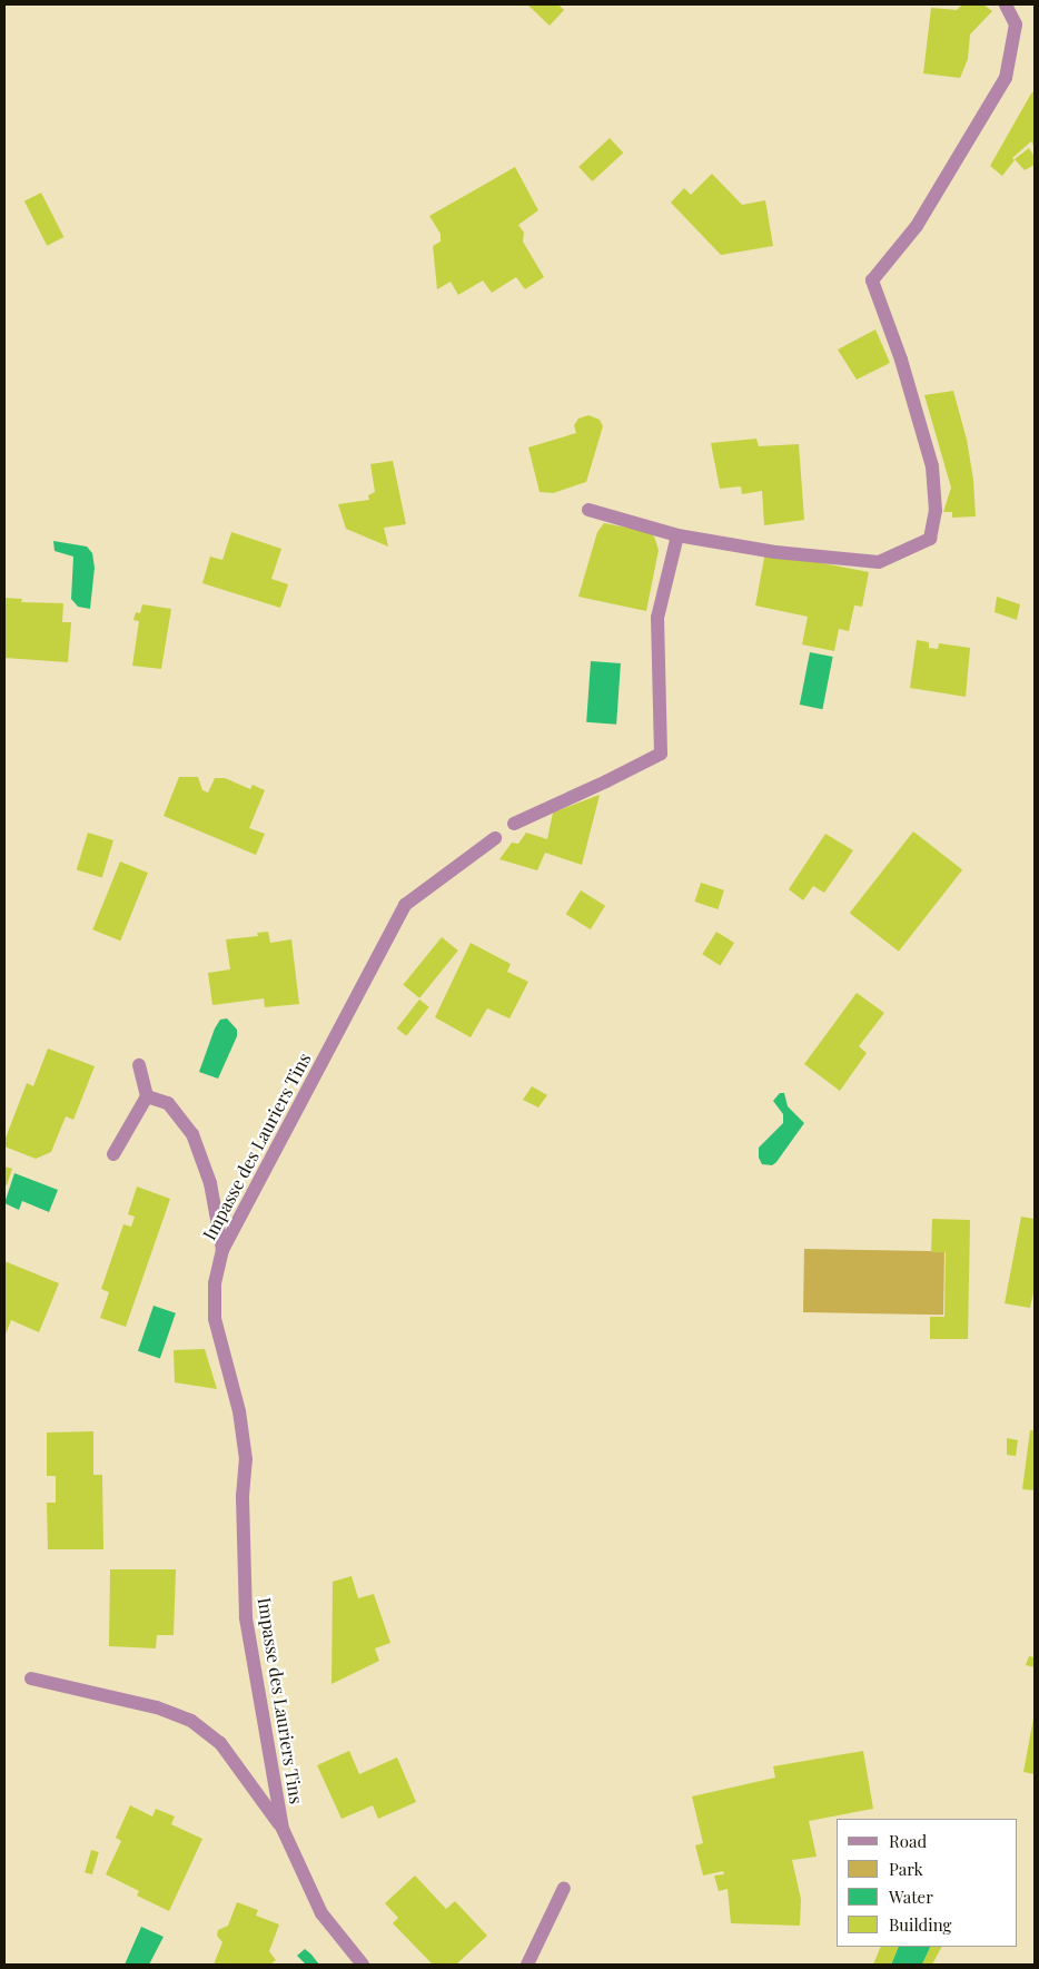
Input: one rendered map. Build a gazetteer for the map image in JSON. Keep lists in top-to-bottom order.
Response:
{
  "streets": {
    "street": ["Impasse des Lauriers Tins"]
  },
  "legend": [
    "Road",
    "Park",
    "Water",
    "Building"
  ]
}
